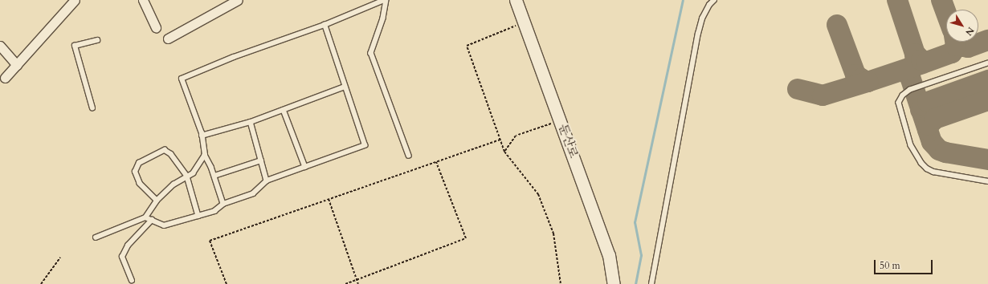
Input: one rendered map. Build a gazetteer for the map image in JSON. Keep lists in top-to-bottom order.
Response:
{
  "streets": {
    "street": ["둔산로"]
  },
  "scale_bar": "50 m",
  "north": "bottom right"
}
